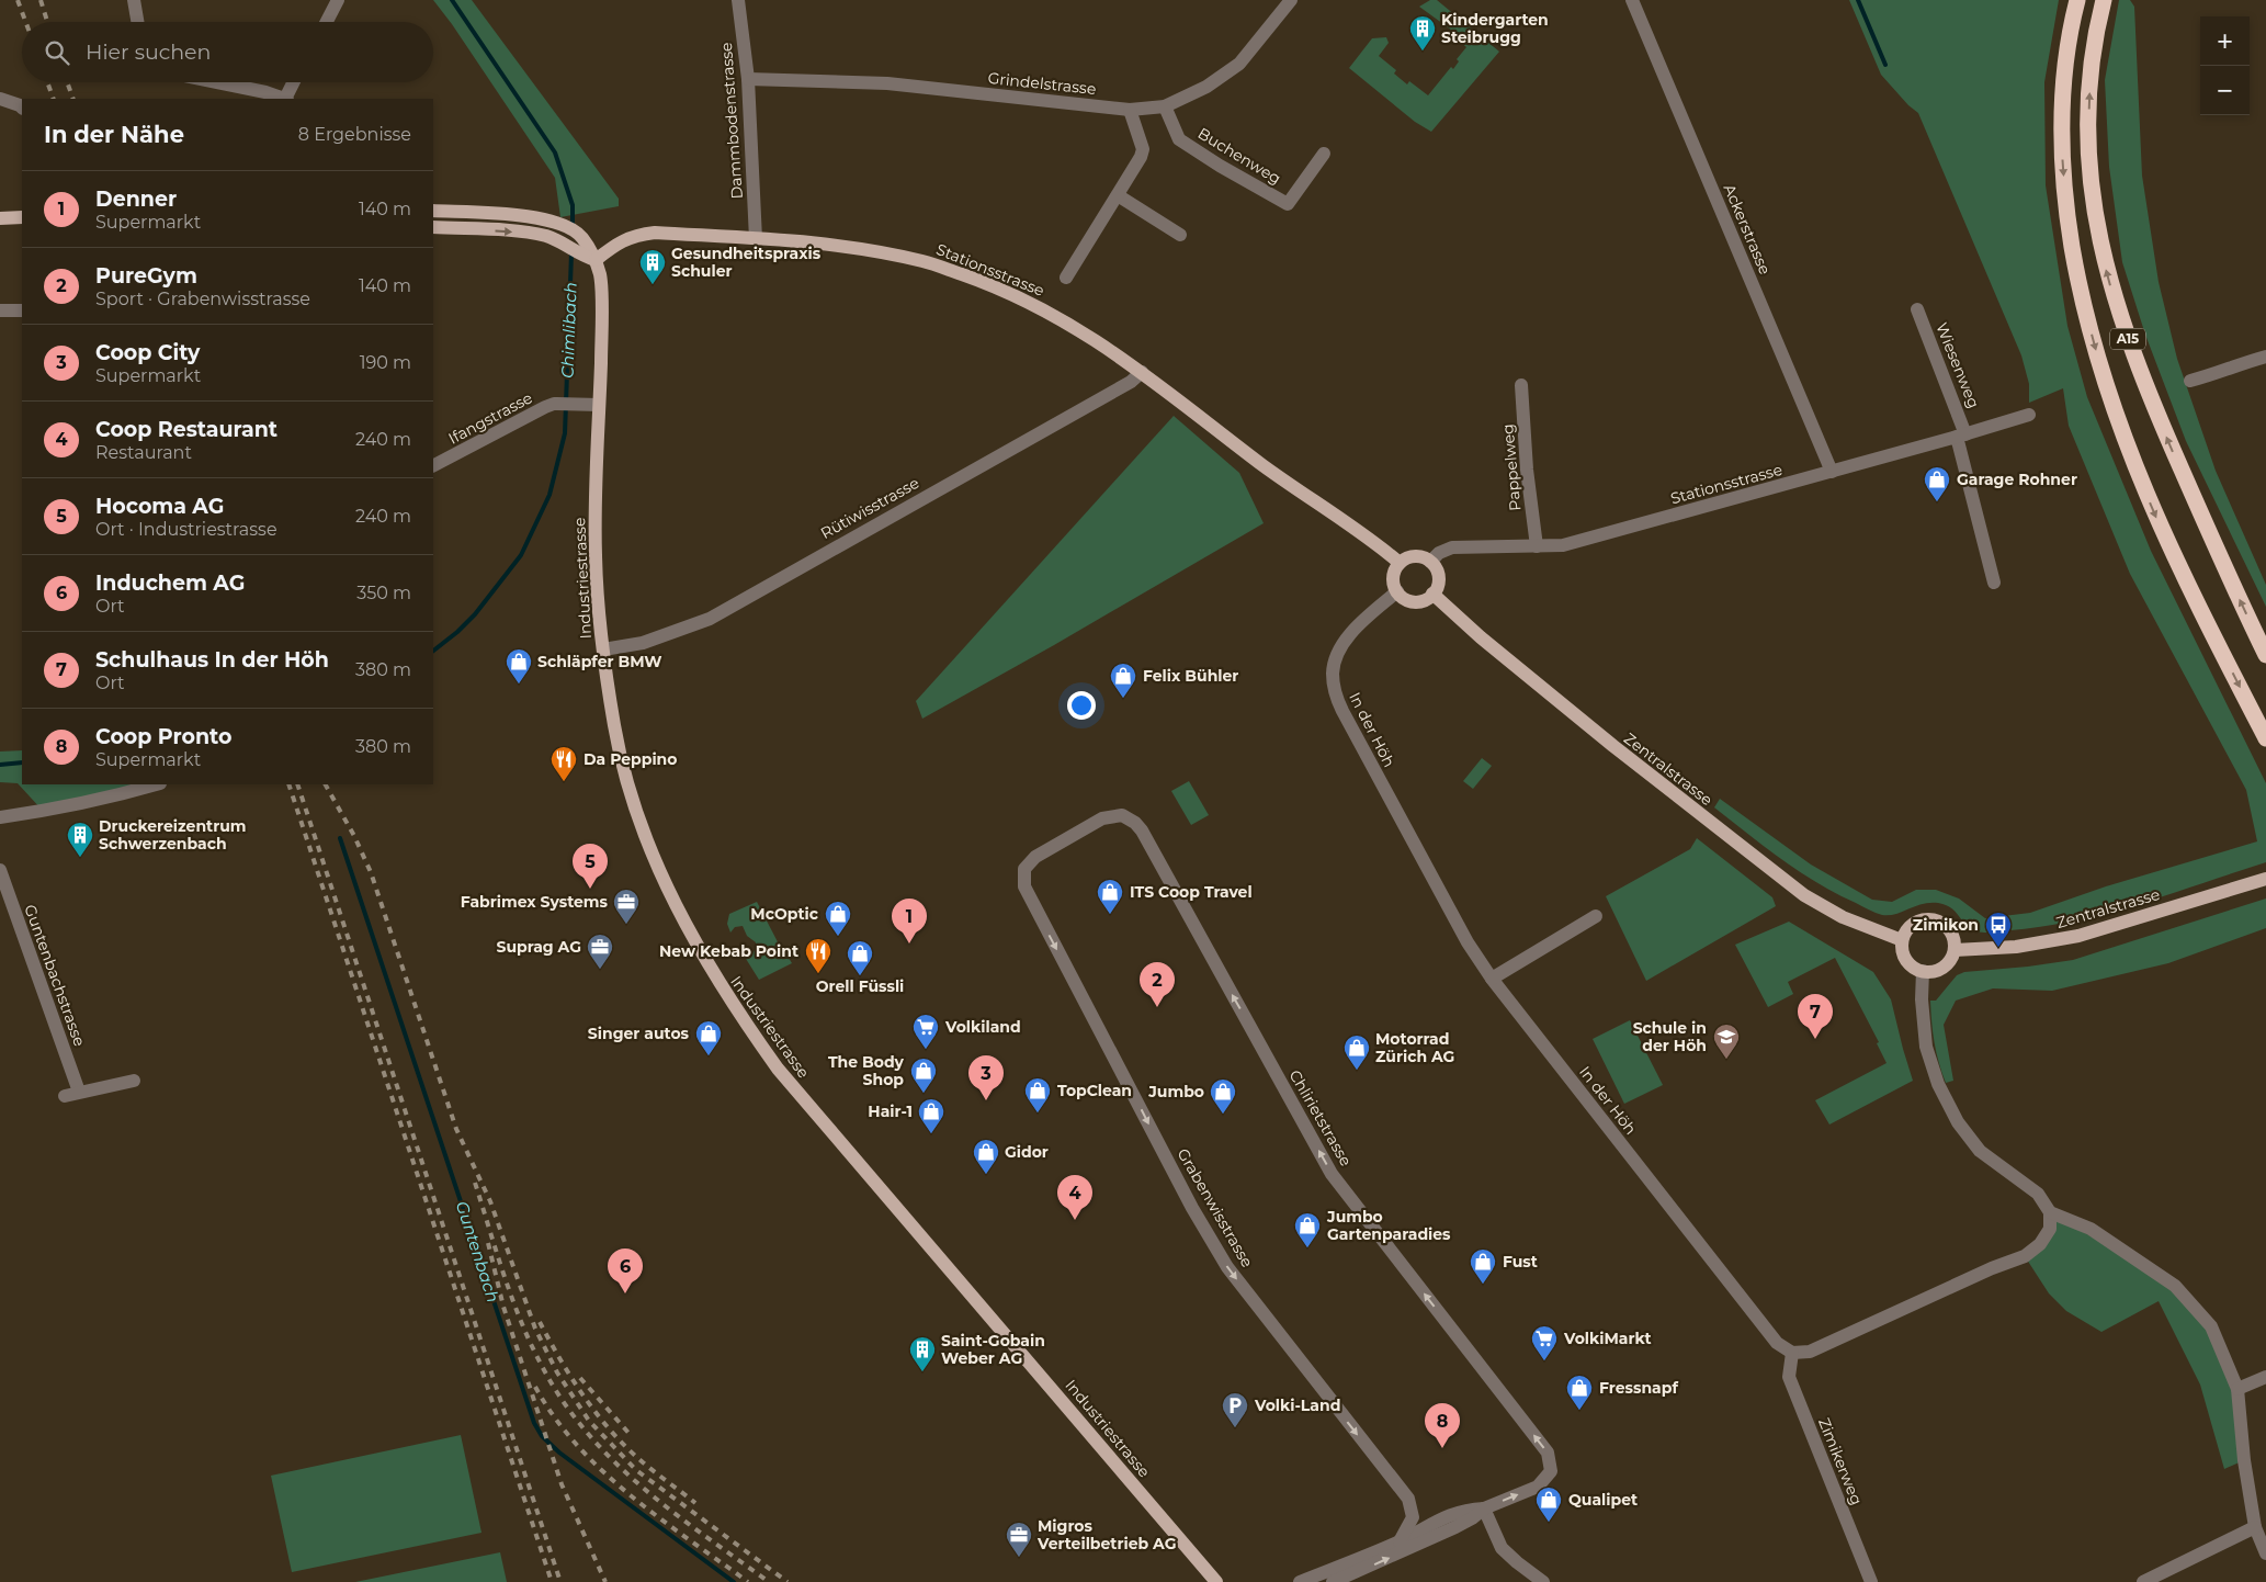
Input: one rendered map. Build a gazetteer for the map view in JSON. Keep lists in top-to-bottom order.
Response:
{
  "streets": {
    "highway": ["A15"],
    "main road": ["Stationsstrasse", "Industriestrasse", "Zentralstrasse"],
    "street": [
      "Grindelstrasse",
      "Dammbodenstrasse",
      "Buchenweg",
      "Ackerstrasse",
      "Wiesenweg",
      "Ifangstrasse",
      "Pappelweg",
      "Rütiwisstrasse",
      "In der Höh",
      "Guntenbachstrasse",
      "Chlirietstrasse",
      "Grabenwisstrasse",
      "Zimikerweg"
    ]
  },
  "crossings": [
    ["Grindelstrasse", "Dammbodenstrasse"],
    ["Grindelstrasse", "Buchenweg"],
    ["Dammbodenstrasse", "Stationsstrasse"],
    ["Ackerstrasse", "Stationsstrasse"],
    ["Stationsstrasse", "Wiesenweg"],
    ["Stationsstrasse", "Pappelweg"],
    ["Stationsstrasse", "Rütiwisstrasse"],
    ["Stationsstrasse", "Industriestrasse"],
    ["Stationsstrasse", "In der Höh"],
    ["Stationsstrasse", "Zentralstrasse"],
    ["Ifangstrasse", "Industriestrasse"],
    ["Rütiwisstrasse", "Industriestrasse"],
    ["In der Höh", "Zentralstrasse"],
    ["In der Höh", "Zimikerweg"],
    ["Chlirietstrasse", "Grabenwisstrasse"]
  ],
  "one_way": ["Grabenwisstrasse"],
  "water": ["Chimlibach", "Guntenbach"],
  "places": {
    "building": [
      "Kindergarten Steibrugg",
      "Gesundheitspraxis Schuler",
      "Druckereizentrum Schwerzenbach",
      "Saint-Gobain Weber AG"
    ],
    "shop": [
      "Garage Rohner",
      "Schläpfer BMW",
      "Felix Bühler",
      "ITS Coop Travel",
      "McOptic",
      "Orell Füssli",
      "Singer autos",
      "Motorrad Zürich AG",
      "The Body Shop",
      "TopClean",
      "Jumbo",
      "Hair-1",
      "Gidor",
      "Jumbo Gartenparadies",
      "Fust",
      "Fressnapf",
      "Qualipet"
    ],
    "restaurant": ["Da Peppino", "New Kebab Point"],
    "office": ["Fabrimex Systems", "Suprag AG", "Migros Verteilbetrieb AG"],
    "bus stop": ["Zimikon"],
    "supermarket": ["Volkiland", "VolkiMarkt"],
    "school or university": ["Schule in der Höh"],
    "parking": ["Volki-Land"]
  },
  "page": {
    "map_buttons": ["+", "−"],
    "search": "Hier suchen",
    "heading": ["In der Nähe", "8 Ergebnisse"],
    "list": [
      {
        "mark": "1",
        "name": "Denner",
        "note": "Supermarkt",
        "value": "140 m"
      },
      {
        "mark": "2",
        "name": "PureGym",
        "note": "Sport · Grabenwisstrasse",
        "value": "140 m"
      },
      {
        "mark": "3",
        "name": "Coop City",
        "note": "Supermarkt",
        "value": "190 m"
      },
      {
        "mark": "4",
        "name": "Coop Restaurant",
        "note": "Restaurant",
        "value": "240 m"
      },
      {
        "mark": "5",
        "name": "Hocoma AG",
        "note": "Ort · Industriestrasse",
        "value": "240 m"
      },
      {
        "mark": "6",
        "name": "Induchem AG",
        "note": "Ort",
        "value": "350 m"
      },
      {
        "mark": "7",
        "name": "Schulhaus In der Höh",
        "note": "Ort",
        "value": "380 m"
      },
      {
        "mark": "8",
        "name": "Coop Pronto",
        "note": "Supermarkt",
        "value": "380 m"
      }
    ],
    "pins": [
      "5",
      "1",
      "2",
      "7",
      "3",
      "4",
      "6",
      "8"
    ]
  }
}
